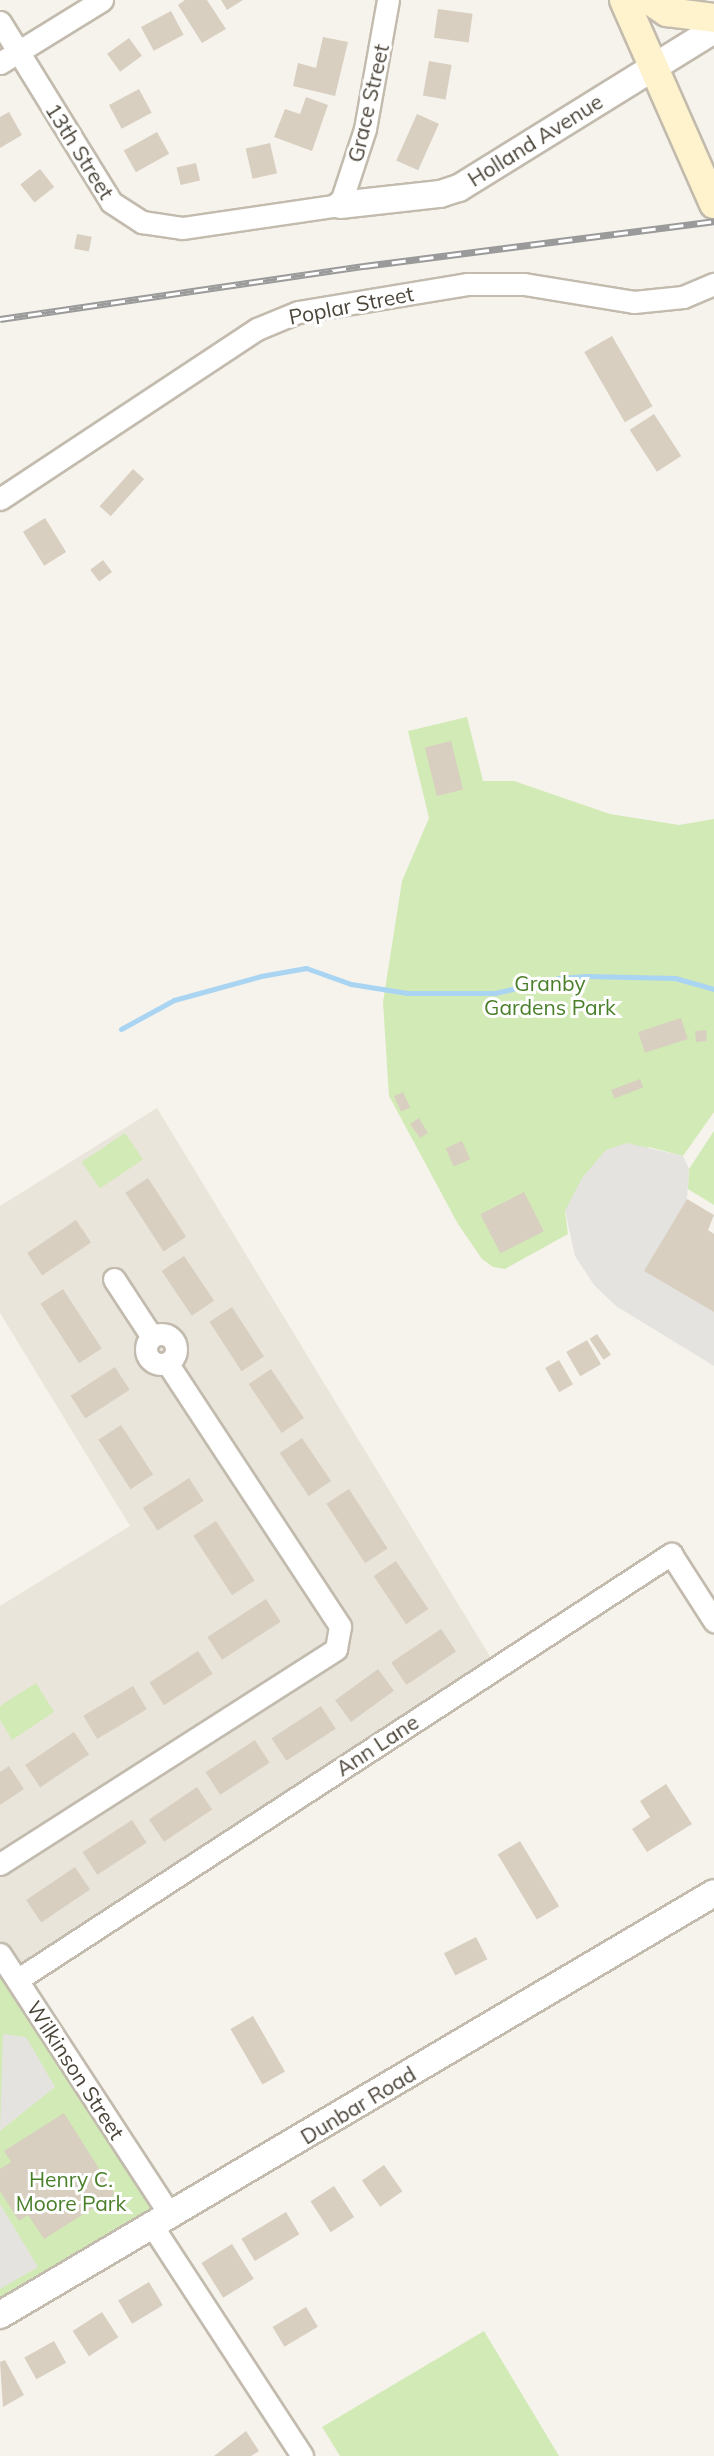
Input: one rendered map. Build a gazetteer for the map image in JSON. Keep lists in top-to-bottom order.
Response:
{
  "streets": {
    "street": [
      "Grace Street",
      "Holland Avenue",
      "13th Street",
      "Poplar Street",
      "Ann Lane",
      "Wilkinson Street",
      "Dunbar Road"
    ]
  },
  "crossings": [
    ["Grace Street", "Holland Avenue"],
    ["Grace Street", "13th Street"],
    ["Holland Avenue", "13th Street"],
    ["Ann Lane", "Wilkinson Street"],
    ["Wilkinson Street", "Dunbar Road"]
  ],
  "parks": ["Granby Gardens Park", "Henry C. Moore Park"]
}
